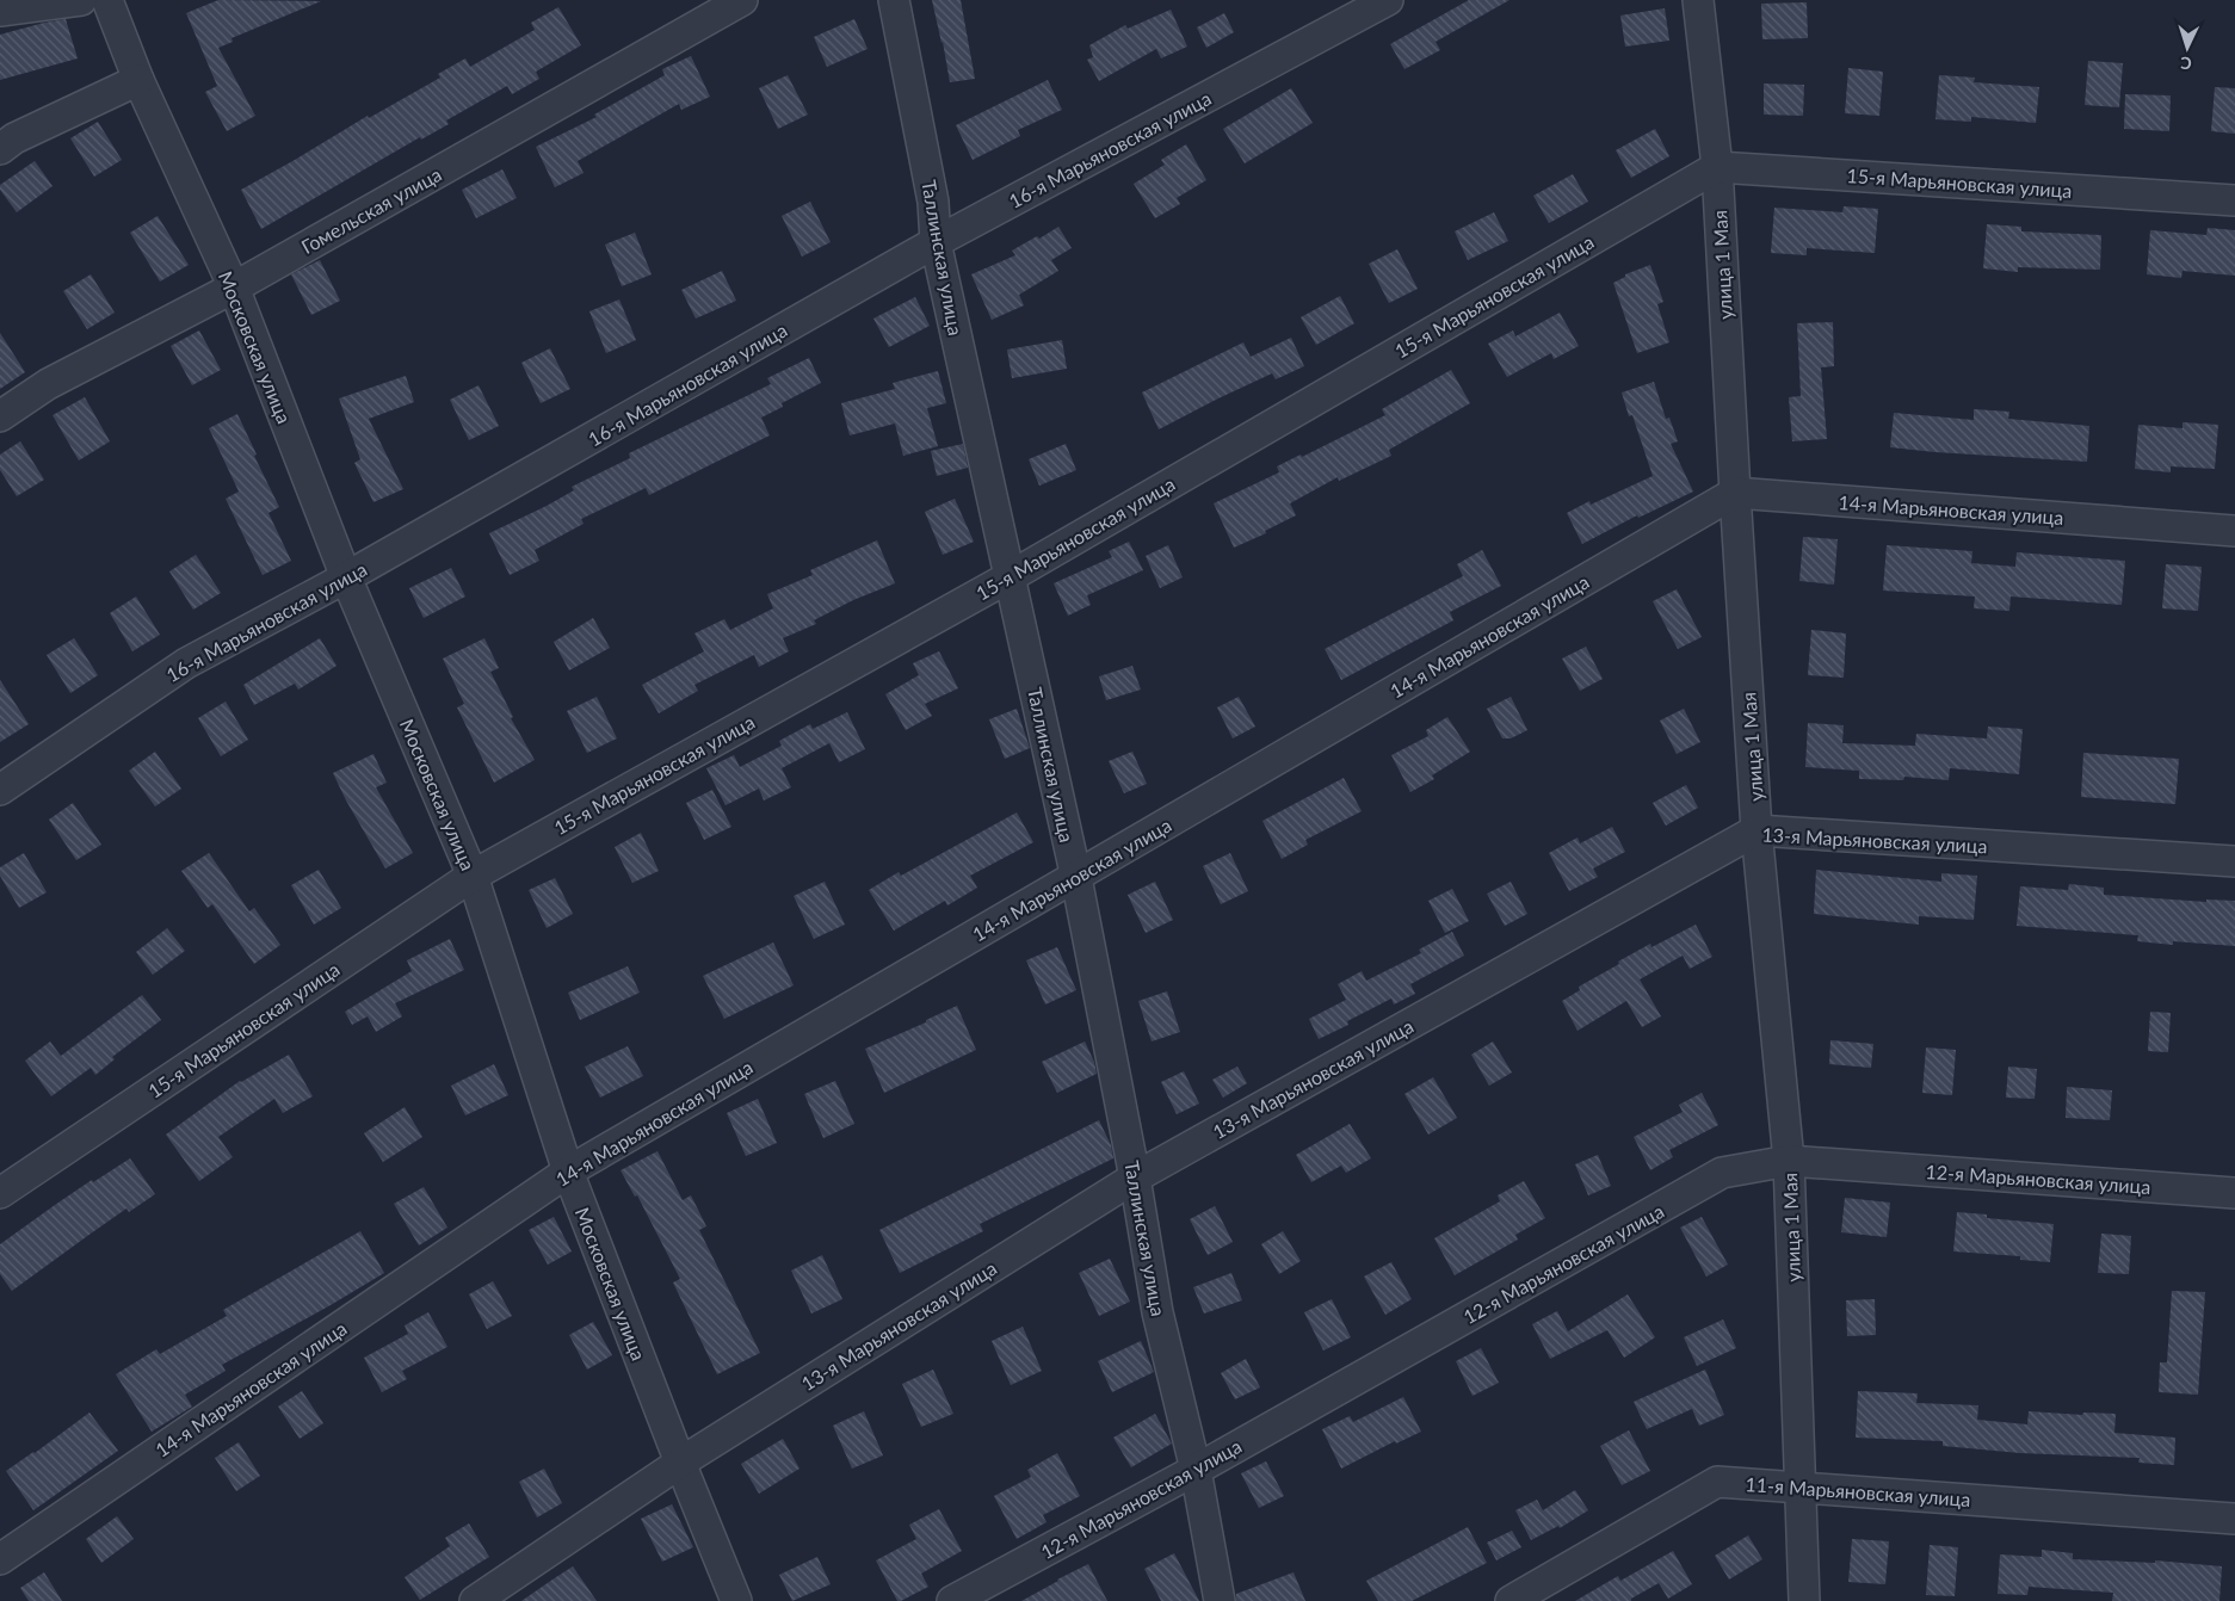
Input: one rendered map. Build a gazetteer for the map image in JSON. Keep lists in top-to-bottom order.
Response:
{
  "streets": {
    "street": [
      "16-я Марьяновская улица",
      "15-я Марьяновская улица",
      "Гомельская улица",
      "Таллинская улица",
      "улица 1 Мая",
      "Московская улица",
      "14-я Марьяновская улица",
      "13-я Марьяновская улица",
      "12-я Марьяновская улица",
      "11-я Марьяновская улица"
    ]
  },
  "crossings": [
    ["16-я Марьяновская улица", "Таллинская улица"],
    ["16-я Марьяновская улица", "Московская улица"],
    ["15-я Марьяновская улица", "Таллинская улица"],
    ["15-я Марьяновская улица", "улица 1 Мая"],
    ["15-я Марьяновская улица", "Московская улица"],
    ["Гомельская улица", "Московская улица"],
    ["Таллинская улица", "14-я Марьяновская улица"],
    ["Таллинская улица", "13-я Марьяновская улица"],
    ["Таллинская улица", "12-я Марьяновская улица"],
    ["улица 1 Мая", "14-я Марьяновская улица"],
    ["улица 1 Мая", "13-я Марьяновская улица"],
    ["улица 1 Мая", "12-я Марьяновская улица"],
    ["улица 1 Мая", "11-я Марьяновская улица"],
    ["Московская улица", "14-я Марьяновская улица"],
    ["Московская улица", "13-я Марьяновская улица"]
  ],
  "north": "bottom"
}
